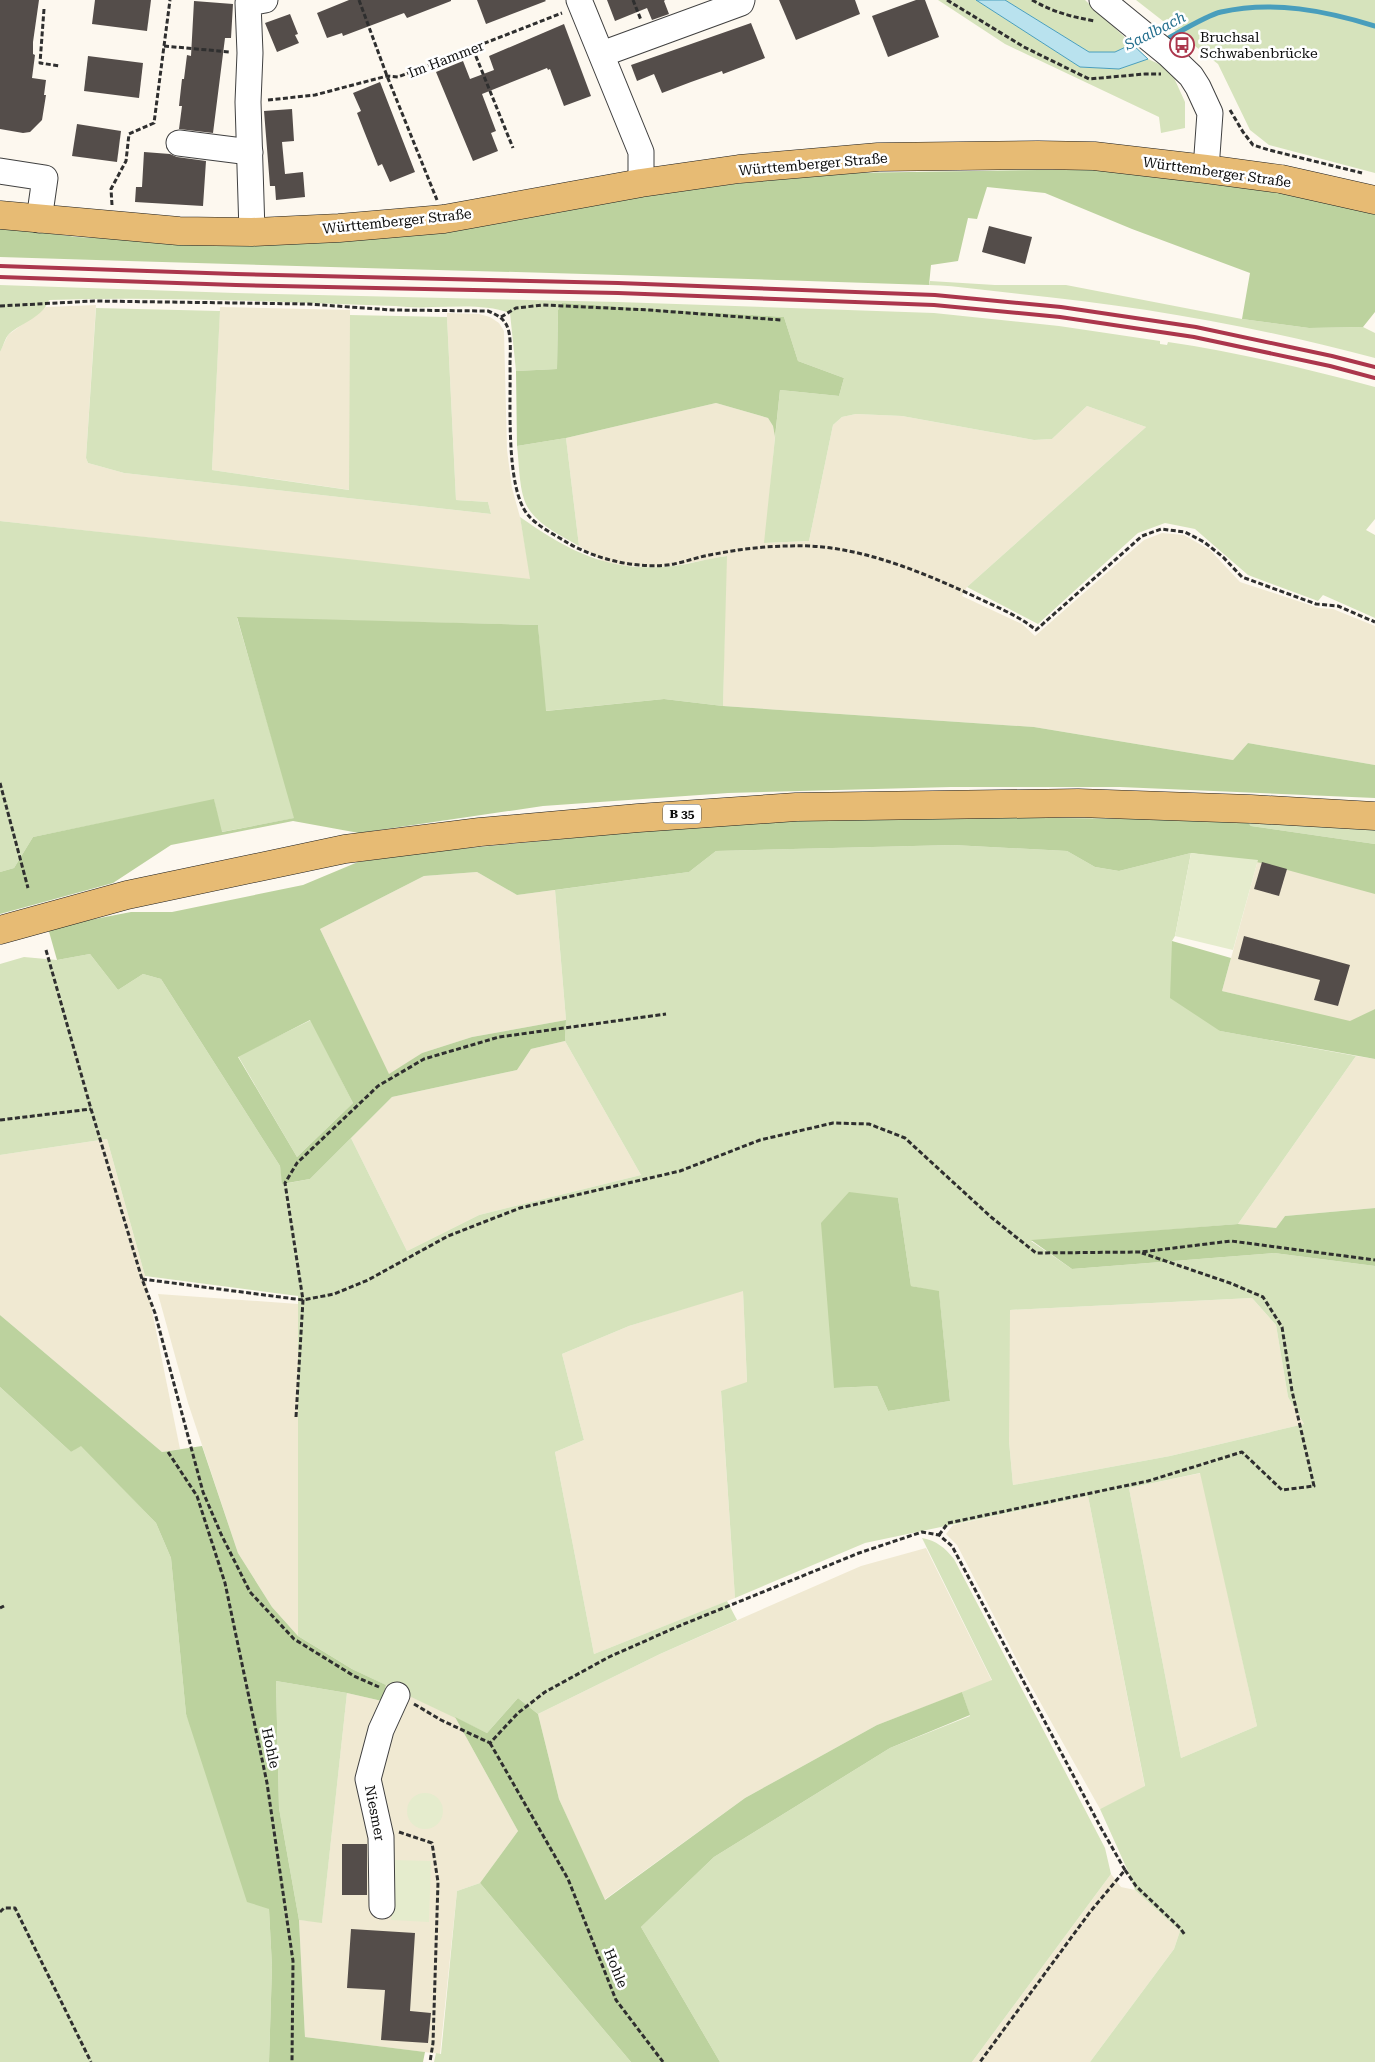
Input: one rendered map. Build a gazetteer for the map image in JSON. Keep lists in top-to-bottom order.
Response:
{
  "streets": {
    "main road": ["Württemberger Straße", "B 35"],
    "street": ["Niesmer"],
    "path": ["Im Hammer", "Hohle"]
  },
  "water": ["Saalbach"],
  "places": {
    "bus stop": ["Bruchsal Schwabenbrücke"]
  }
}
